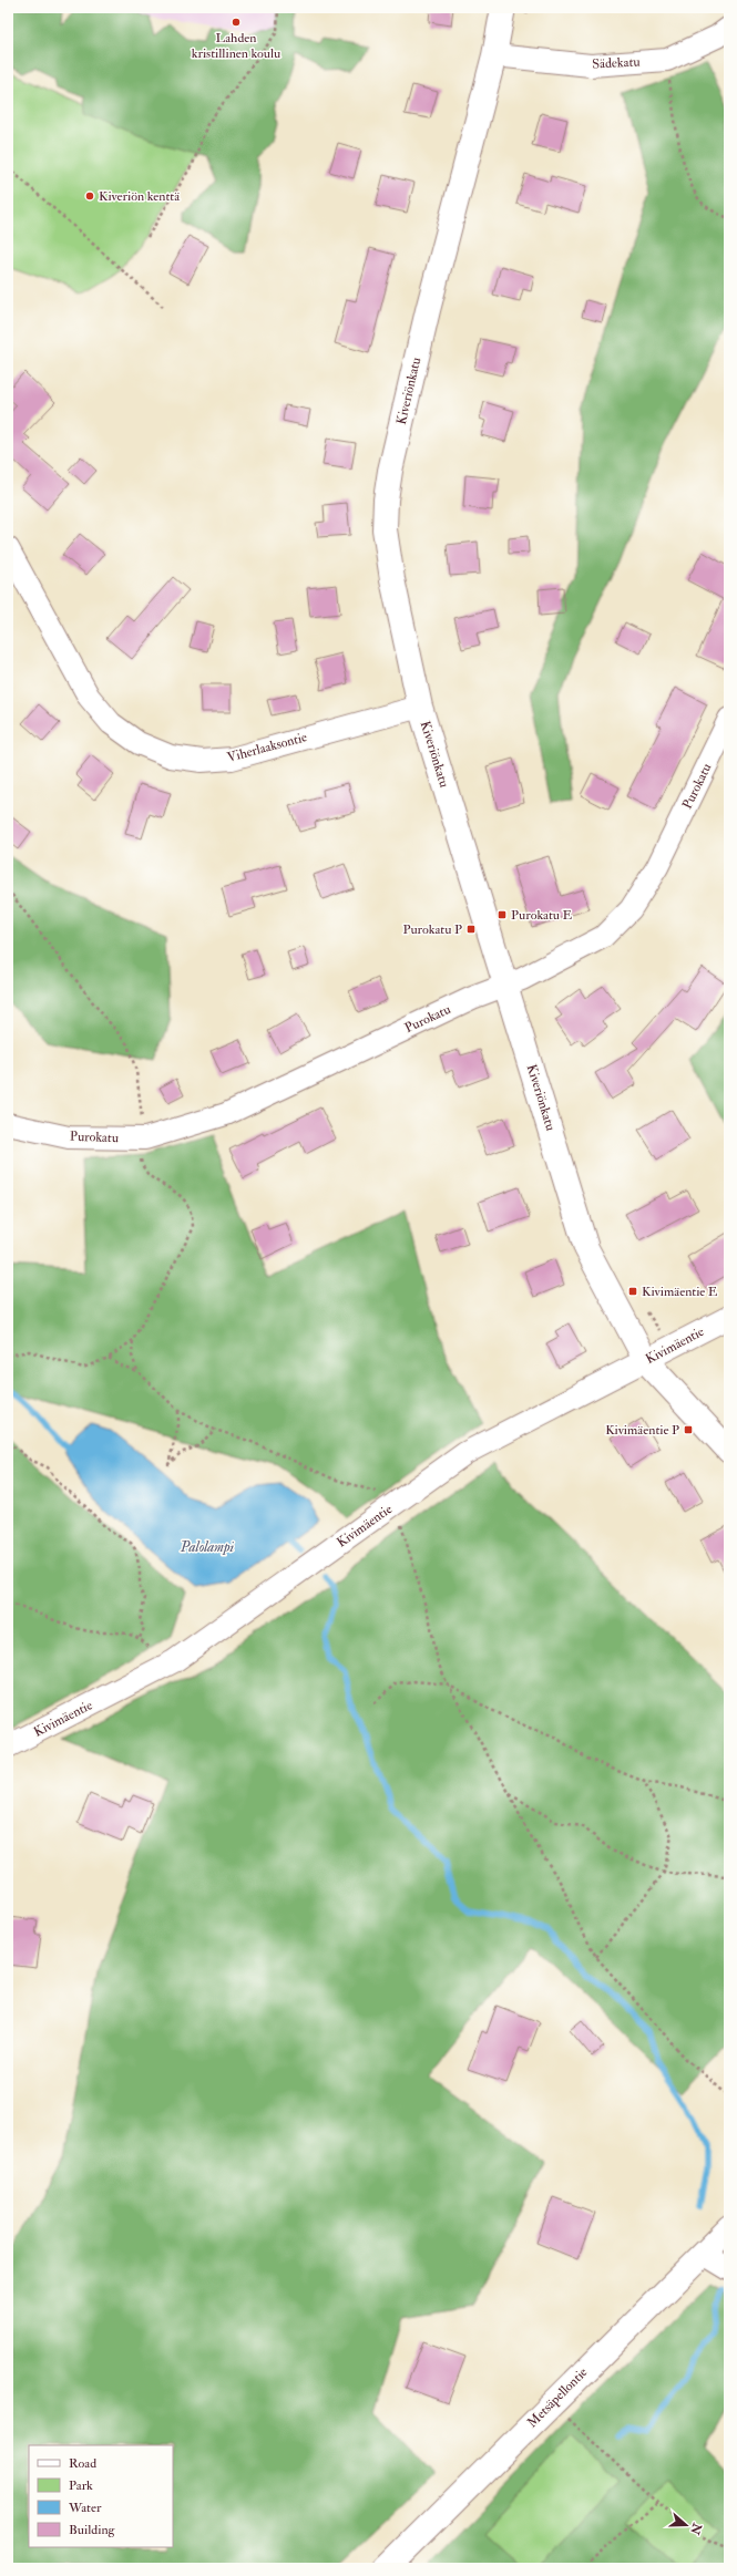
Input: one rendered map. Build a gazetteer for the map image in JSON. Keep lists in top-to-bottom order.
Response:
{
  "streets": {
    "street": [
      "Sädekatu",
      "Kiveriönkatu",
      "Viherlaaksontie",
      "Purokatu",
      "Kivimäentie",
      "Metsäpellontie"
    ]
  },
  "crossings": [
    ["Sädekatu", "Kiveriönkatu"],
    ["Kiveriönkatu", "Viherlaaksontie"],
    ["Kiveriönkatu", "Purokatu"],
    ["Kiveriönkatu", "Kivimäentie"]
  ],
  "water": ["Palolampi"],
  "places": {
    "other": ["Lahden kristillinen koulu", "Kiveriön kenttä"],
    "transit": [
      "Purokatu E",
      "Purokatu P",
      "Kivimäentie E",
      "Kivimäentie P"
    ]
  },
  "legend": [
    "Road",
    "Park",
    "Water",
    "Building"
  ],
  "north": "right"
}
